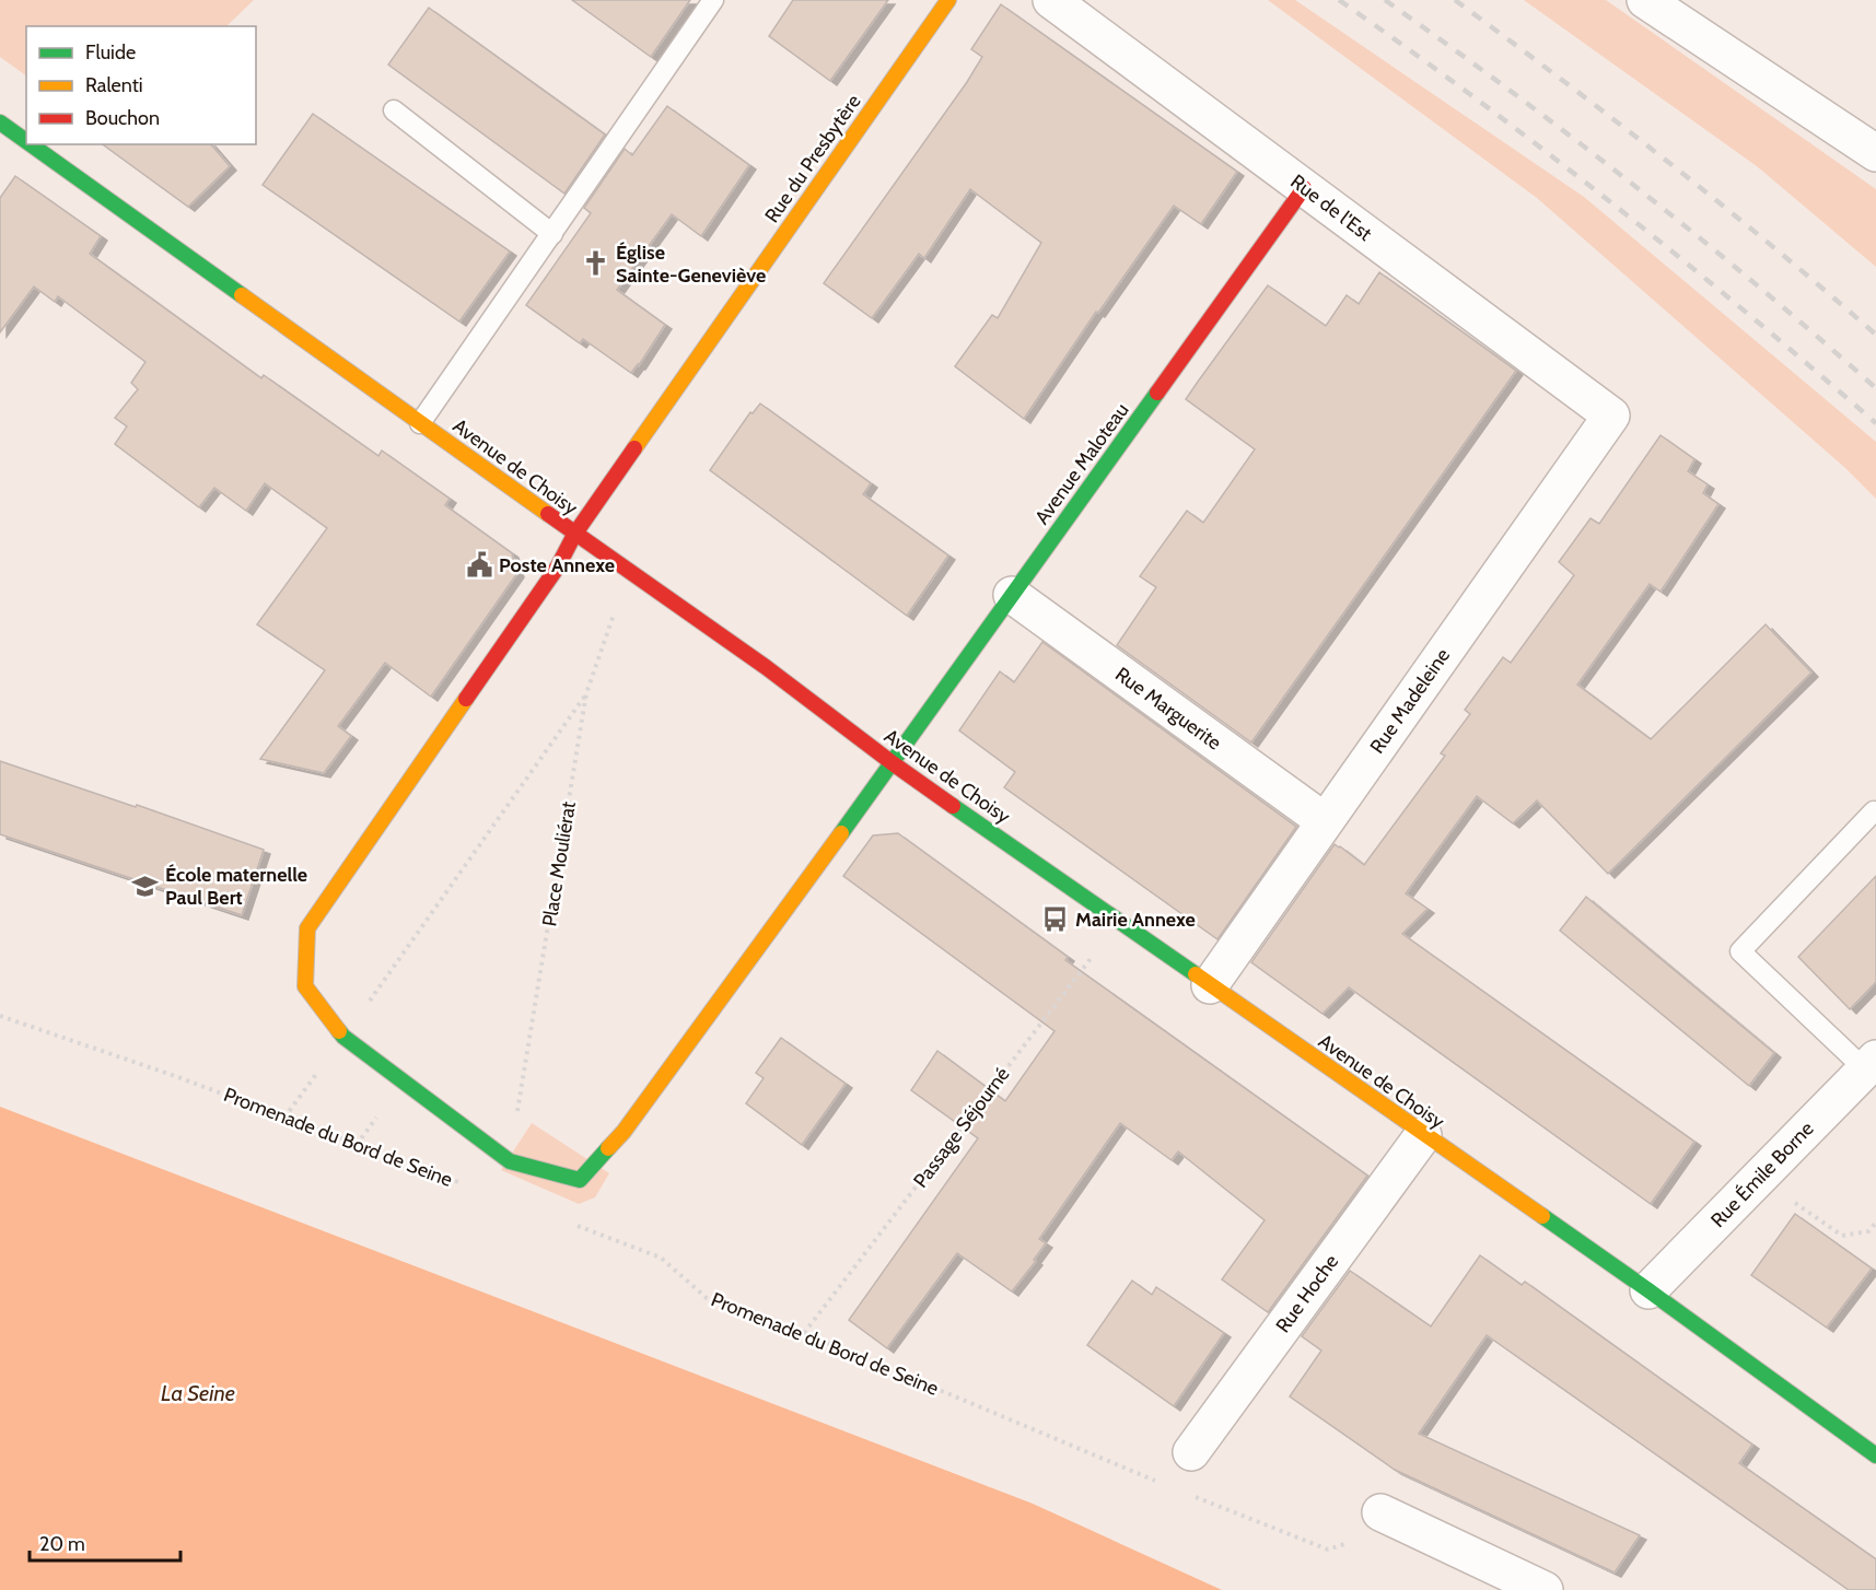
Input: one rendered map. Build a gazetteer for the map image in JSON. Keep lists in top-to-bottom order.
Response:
{
  "streets": {
    "street": [
      "Rue du Presbytère",
      "Rue de l'Est",
      "Avenue Maloteau",
      "Avenue de Choisy",
      "Rue Madeleine",
      "Rue Marguerite",
      "Rue Émile Borne",
      "Rue Hoche"
    ],
    "path": ["Place Mouliérat", "Passage Séjourné", "Promenade du Bord de Seine"]
  },
  "crossings": [
    ["Rue du Presbytère", "Avenue Maloteau"],
    ["Rue du Presbytère", "Avenue de Choisy"],
    ["Rue du Presbytère", "Place Mouliérat"],
    ["Rue de l'Est", "Avenue Maloteau"],
    ["Rue de l'Est", "Rue Madeleine"],
    ["Avenue Maloteau", "Avenue de Choisy"],
    ["Avenue Maloteau", "Rue Marguerite"],
    ["Avenue Maloteau", "Place Mouliérat"],
    ["Avenue de Choisy", "Rue Madeleine"],
    ["Avenue de Choisy", "Place Mouliérat"],
    ["Avenue de Choisy", "Passage Séjourné"],
    ["Avenue de Choisy", "Rue Émile Borne"],
    ["Avenue de Choisy", "Rue Hoche"],
    ["Rue Madeleine", "Rue Marguerite"],
    ["Passage Séjourné", "Promenade du Bord de Seine"]
  ],
  "water": ["La Seine"],
  "places": {
    "church": ["Église Sainte-Geneviève"],
    "public building": ["Poste Annexe"],
    "school or university": ["École maternelle Paul Bert"],
    "bus stop": ["Mairie Annexe"]
  },
  "legend": ["Fluide", "Ralenti", "Bouchon"],
  "scale_bar": "20 m"
}
